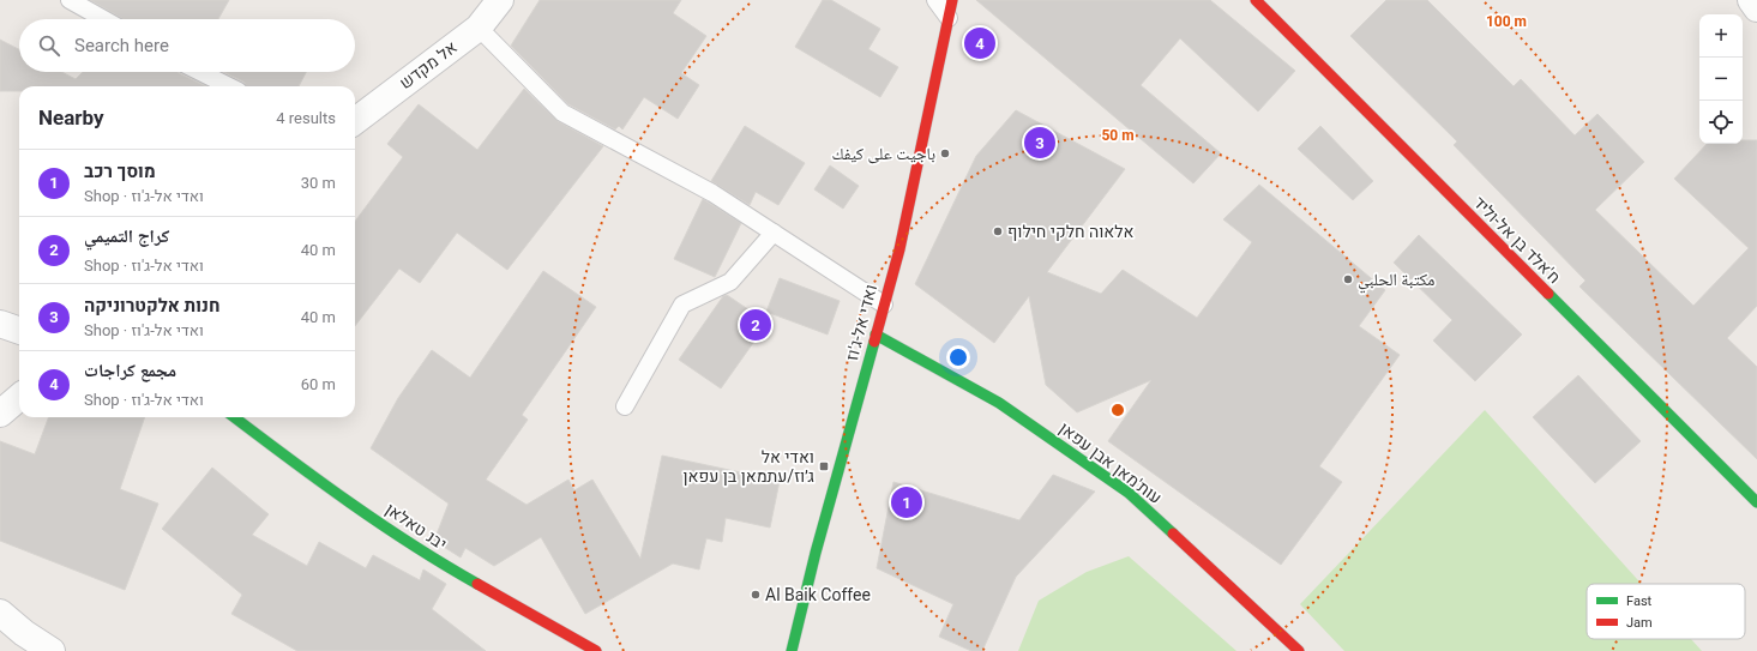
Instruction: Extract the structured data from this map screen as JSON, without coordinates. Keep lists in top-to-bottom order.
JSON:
{
  "streets": {
    "street": [
      "אל מקדש",
      "ח'אלד בן אל-וליד",
      "ואדי אל-ג'וז",
      "עות'מאן אבן עפאן",
      "יבנ טאלאן"
    ]
  },
  "crossings": [
    ["ואדי אל-ג'וז", "עות'מאן אבן עפאן"]
  ],
  "places": {
    "other": [
      "باجيت على كيفك",
      "אלאוה חלקי חילוף",
      "مكتبة الحلبي",
      "Al Baik Coffee"
    ],
    "transit": ["ואדי אל ג׳וז/עתמאן בן עפאן"]
  },
  "legend": ["Fast", "Jam"],
  "page": {
    "map_buttons": ["+", "−"],
    "search": "Search here",
    "pins": [
      "4",
      "3",
      "2",
      "1"
    ],
    "heading": ["Nearby", "4 results"],
    "list": [
      {
        "mark": "1",
        "name": "מוסך רכב",
        "note": "Shop · ואדי אל-ג'וז",
        "value": "30 m"
      },
      {
        "mark": "2",
        "name": "كراج التميمي",
        "note": "Shop · ואדי אל-ג'וז",
        "value": "40 m"
      },
      {
        "mark": "3",
        "name": "חנות אלקטרוניקה",
        "note": "Shop · ואדי אל-ג'וז",
        "value": "40 m"
      },
      {
        "mark": "4",
        "name": "مجمع كراجات",
        "note": "Shop · ואדי אל-ג'וז",
        "value": "60 m"
      }
    ]
  },
  "rings": ["100 m", "50 m"]
}
